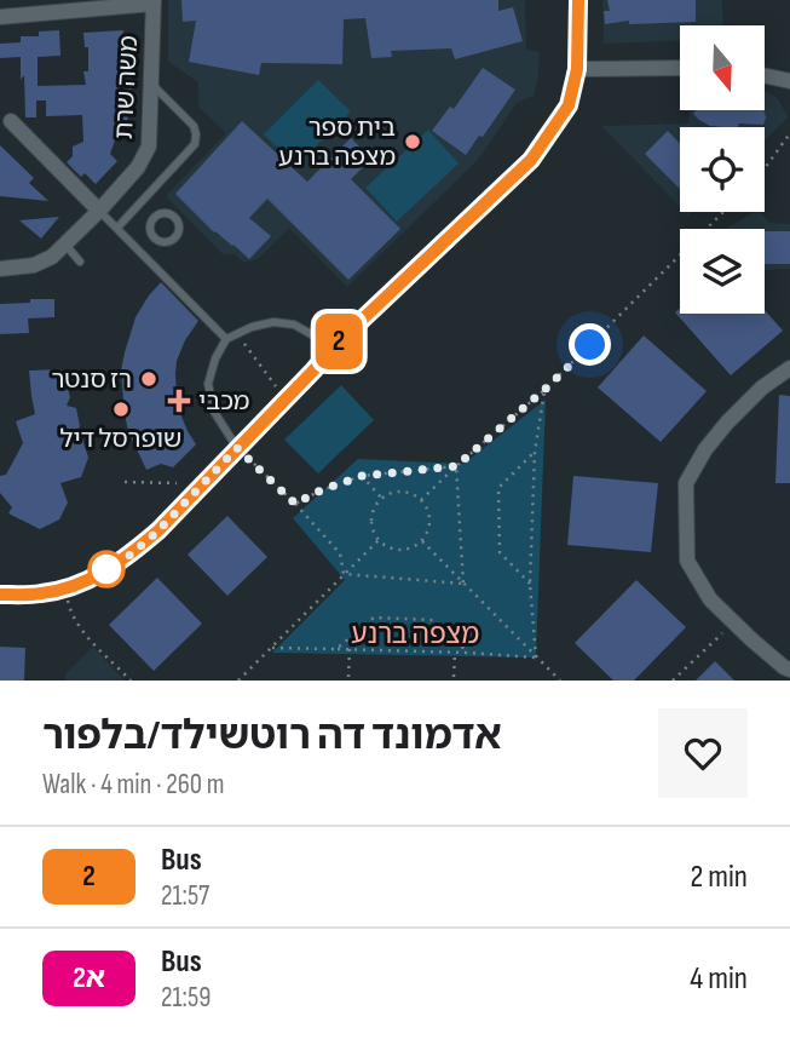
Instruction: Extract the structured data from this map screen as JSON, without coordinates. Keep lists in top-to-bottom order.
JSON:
{
  "streets": {
    "street": ["משה שרת"]
  },
  "districts": ["מצפה ברנע"],
  "places": {
    "other": ["בית ספר מצפה ברנע", "רז סנטר", "שופרסל דיל"],
    "health": ["מכבי"]
  },
  "lines": ["bus line 2"],
  "north": "bottom",
  "page": {
    "on_map": "2",
    "heading": ["אדמונד דה רוטשילד/בלפור", "Walk · 4 min · 260 m"],
    "list": [
      {
        "mark": "2",
        "name": "Bus",
        "note": "21:57",
        "value": "2 min"
      },
      {
        "mark": "2א",
        "name": "Bus",
        "note": "21:59",
        "value": "4 min"
      }
    ]
  }
}
